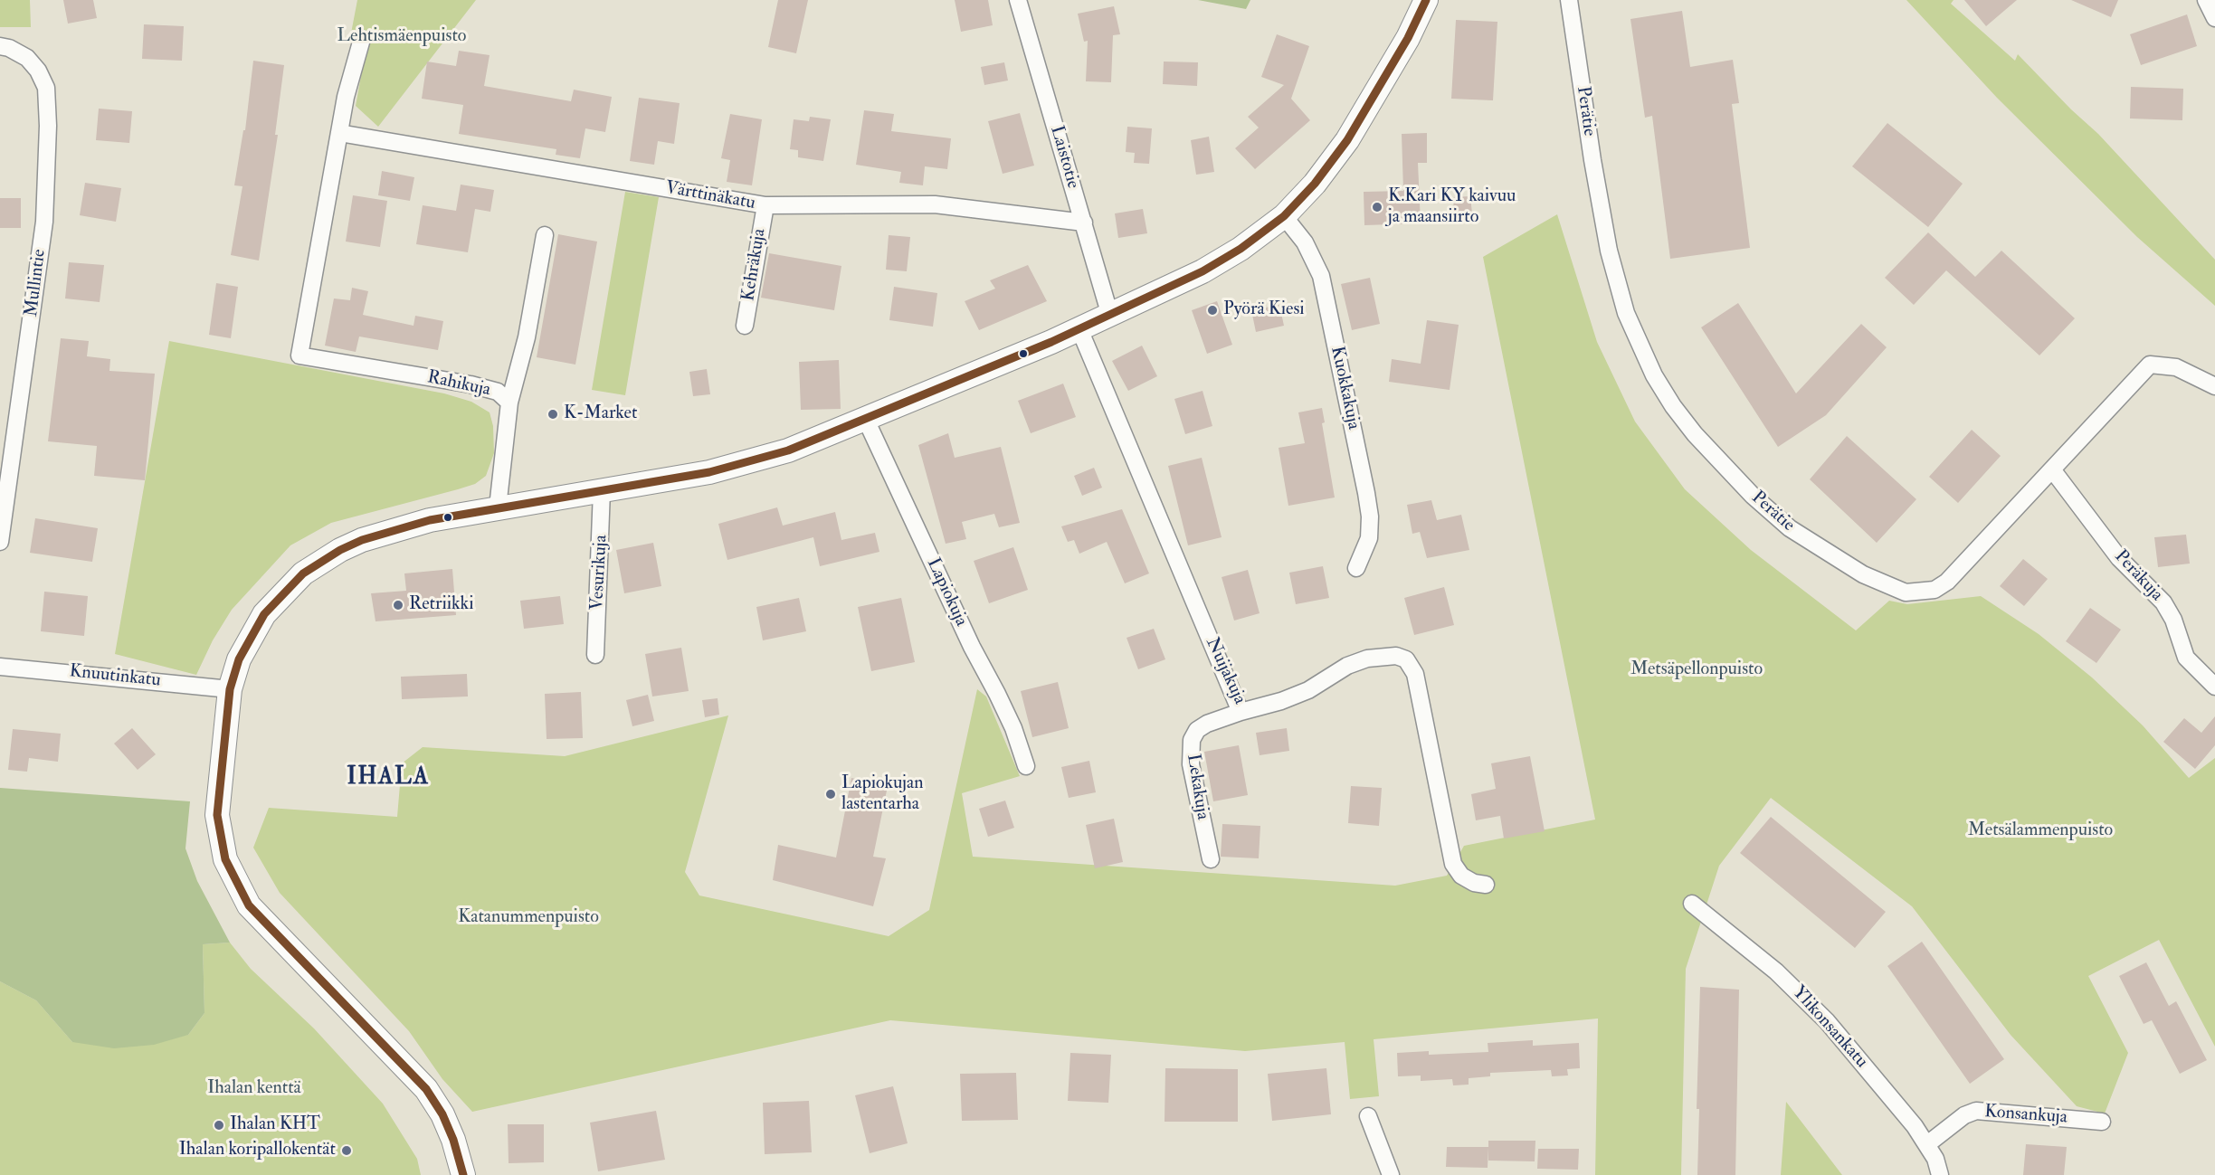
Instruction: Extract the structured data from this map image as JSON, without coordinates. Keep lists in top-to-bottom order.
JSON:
{
  "streets": {
    "street": [
      "Perätie",
      "Laistotie",
      "Värttinäkatu",
      "Kehräkuja",
      "Mullintie",
      "Rahikuja",
      "Kuokkakuja",
      "Vesurikuja",
      "Peräkuja",
      "Lapiokuja",
      "Nuijakuja",
      "Knuutinkatu",
      "Lekakuja",
      "Ylikonsankatu",
      "Konsankuja"
    ]
  },
  "crossings": [
    ["Perätie", "Peräkuja"],
    ["Laistotie", "Värttinäkatu"],
    ["Värttinäkatu", "Kehräkuja"],
    ["Värttinäkatu", "Rahikuja"],
    ["Nuijakuja", "Lekakuja"],
    ["Ylikonsankatu", "Konsankuja"]
  ],
  "districts": ["IHALA"],
  "parks": [
    "Lehtismäenpuisto",
    "Metsäpellonpuisto",
    "Metsälammenpuisto",
    "Katanummenpuisto",
    "Ihalan kenttä"
  ],
  "places": [
    "K.Kari KY kaivuu ja maansiirto",
    "Pyörä Kiesi",
    "K-Market",
    "Retriikki",
    "Lapiokujan lastentarha",
    "Ihalan KHT",
    "Ihalan koripallokentät"
  ]
}
